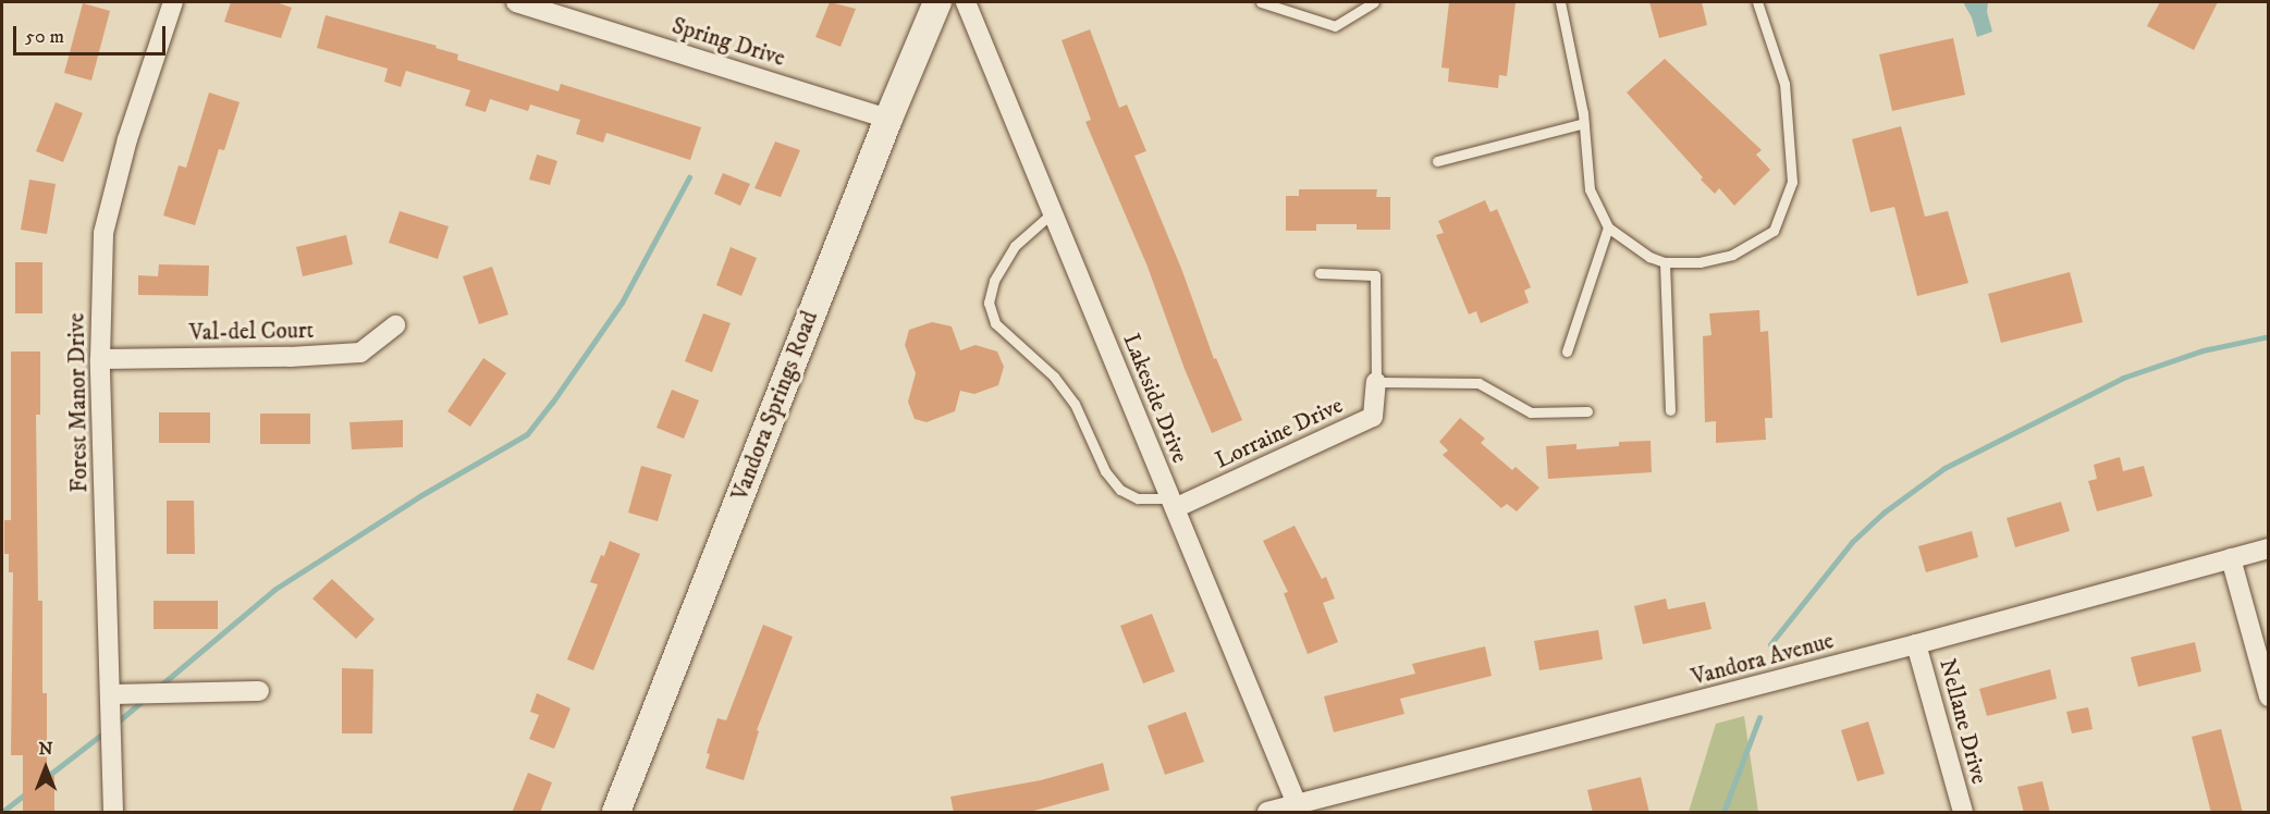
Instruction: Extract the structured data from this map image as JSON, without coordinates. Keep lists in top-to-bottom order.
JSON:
{
  "streets": {
    "street": [
      "Spring Drive",
      "Val-del Court",
      "Lakeside Drive",
      "Forest Manor Drive",
      "Vandora Springs Road",
      "Lorraine Drive",
      "Vandora Avenue",
      "Nellane Drive"
    ]
  },
  "crossings": [
    ["Spring Drive", "Vandora Springs Road"],
    ["Val-del Court", "Forest Manor Drive"],
    ["Lakeside Drive", "Lorraine Drive"],
    ["Lakeside Drive", "Vandora Avenue"],
    ["Vandora Avenue", "Nellane Drive"]
  ],
  "scale_bar": "50 m",
  "north": "top"
}
